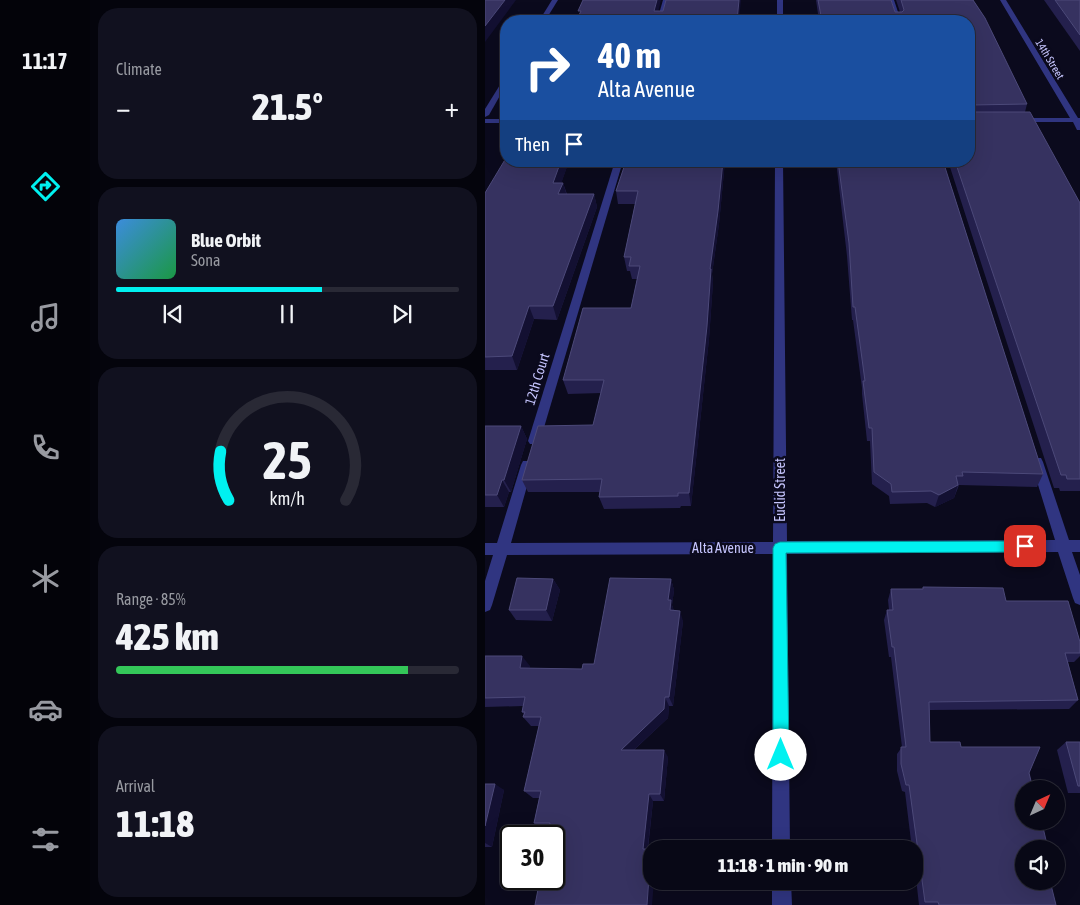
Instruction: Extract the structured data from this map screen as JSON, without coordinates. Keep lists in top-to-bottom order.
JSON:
{
  "streets": {
    "street": [
      "14th Street",
      "12th Court",
      "Euclid Street",
      "Alta Avenue"
    ]
  },
  "crossings": [
    ["12th Court", "Alta Avenue"],
    ["Euclid Street", "Alta Avenue"]
  ],
  "north": "top right",
  "page": {
    "tabs": "11:17",
    "tile": [
      "Climate",
      ["Range · 85%", "425 km"],
      ["Arrival", "11:18"]
    ],
    "turn": ["40 m", "Alta Avenue"],
    "heat": ["−", "21.5°", "+"],
    "then": "Then",
    "song": ["Blue Orbit", "Sona"],
    "limit": "30",
    "trip": "11:18 · 1 min · 90 m",
    "gauge": ["25", "km/h"]
  }
}
